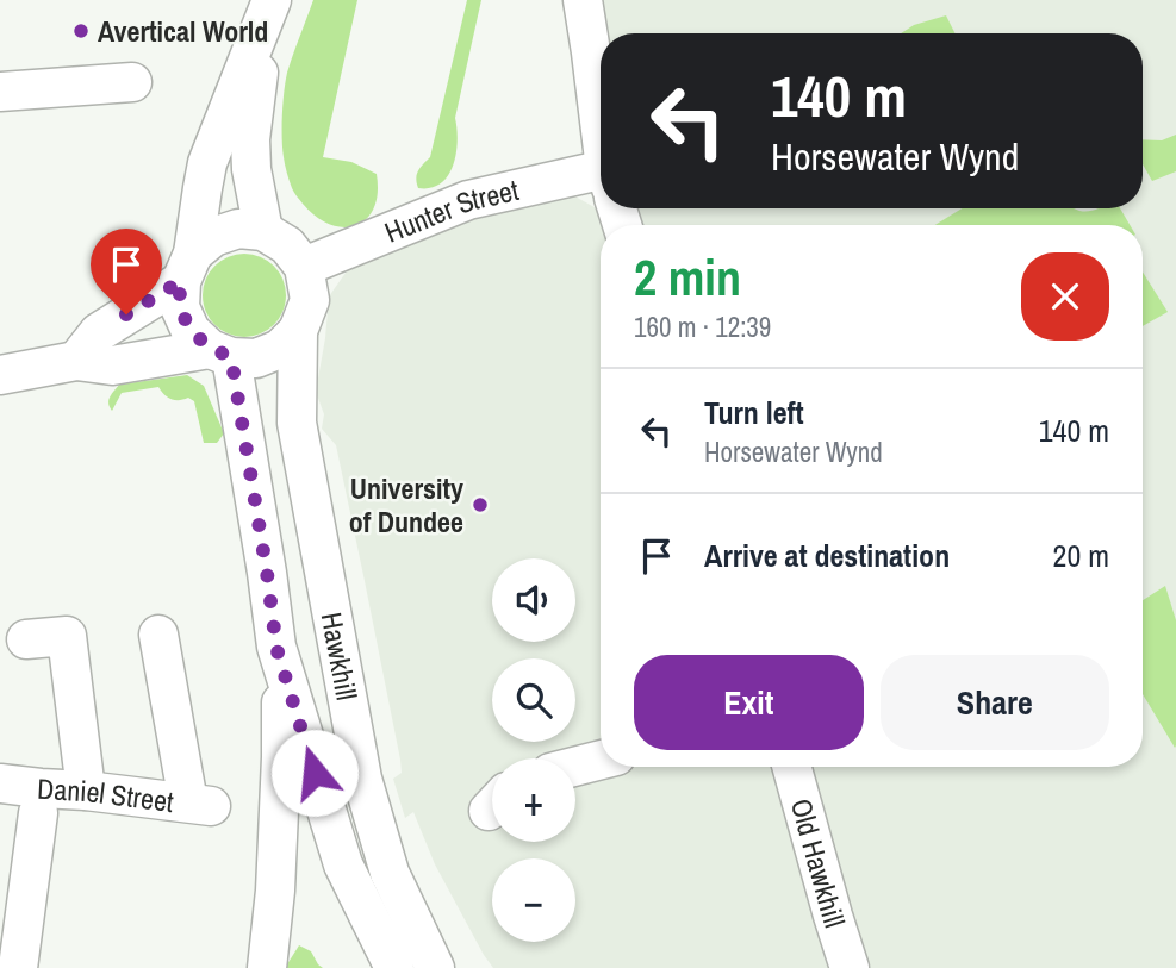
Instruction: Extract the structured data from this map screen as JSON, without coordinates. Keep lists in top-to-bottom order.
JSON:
{
  "streets": {
    "street": [
      "Hunter Street",
      "Hawkhill",
      "Daniel Street",
      "Old Hawkhill"
    ]
  },
  "crossings": [
    ["Hunter Street", "Hawkhill"]
  ],
  "places": ["Avertical World", "University of Dundee"],
  "page": {
    "turn": ["140 m", "Horsewater Wynd"],
    "heading": ["2 min", "160 m · 12:39"],
    "list": [
      {
        "name": "Turn left",
        "note": "Horsewater Wynd",
        "value": "140 m"
      },
      {
        "name": "Arrive at destination",
        "value": "20 m"
      }
    ],
    "map_buttons": ["+", "−"],
    "buttons": ["Exit", "Share"]
  }
}
